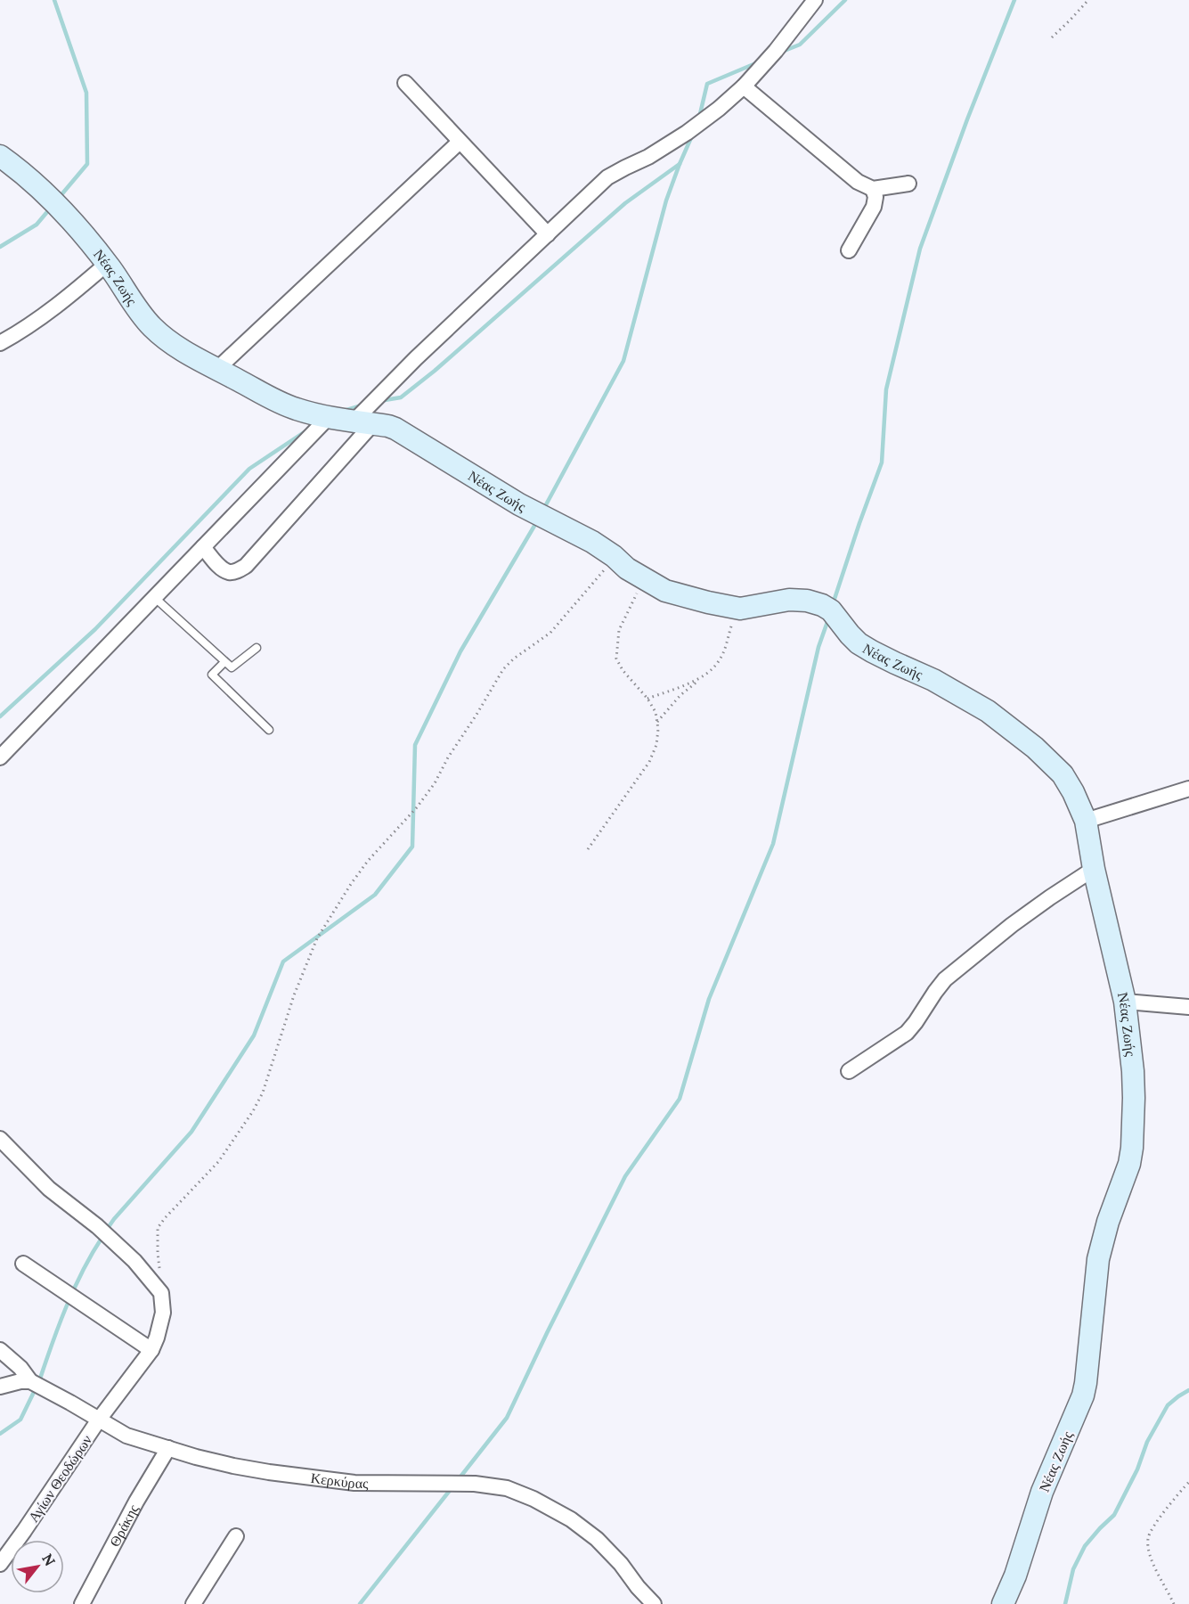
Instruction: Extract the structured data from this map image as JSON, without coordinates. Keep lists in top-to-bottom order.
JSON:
{
  "streets": {
    "street": [
      "Νέας Ζωής",
      "Αγίων Θεοδώρων",
      "Κερκύρας",
      "Θράκης"
    ]
  },
  "crossings": [
    ["Αγίων Θεοδώρων", "Κερκύρας"],
    ["Κερκύρας", "Θράκης"]
  ],
  "north": "top right"
}
